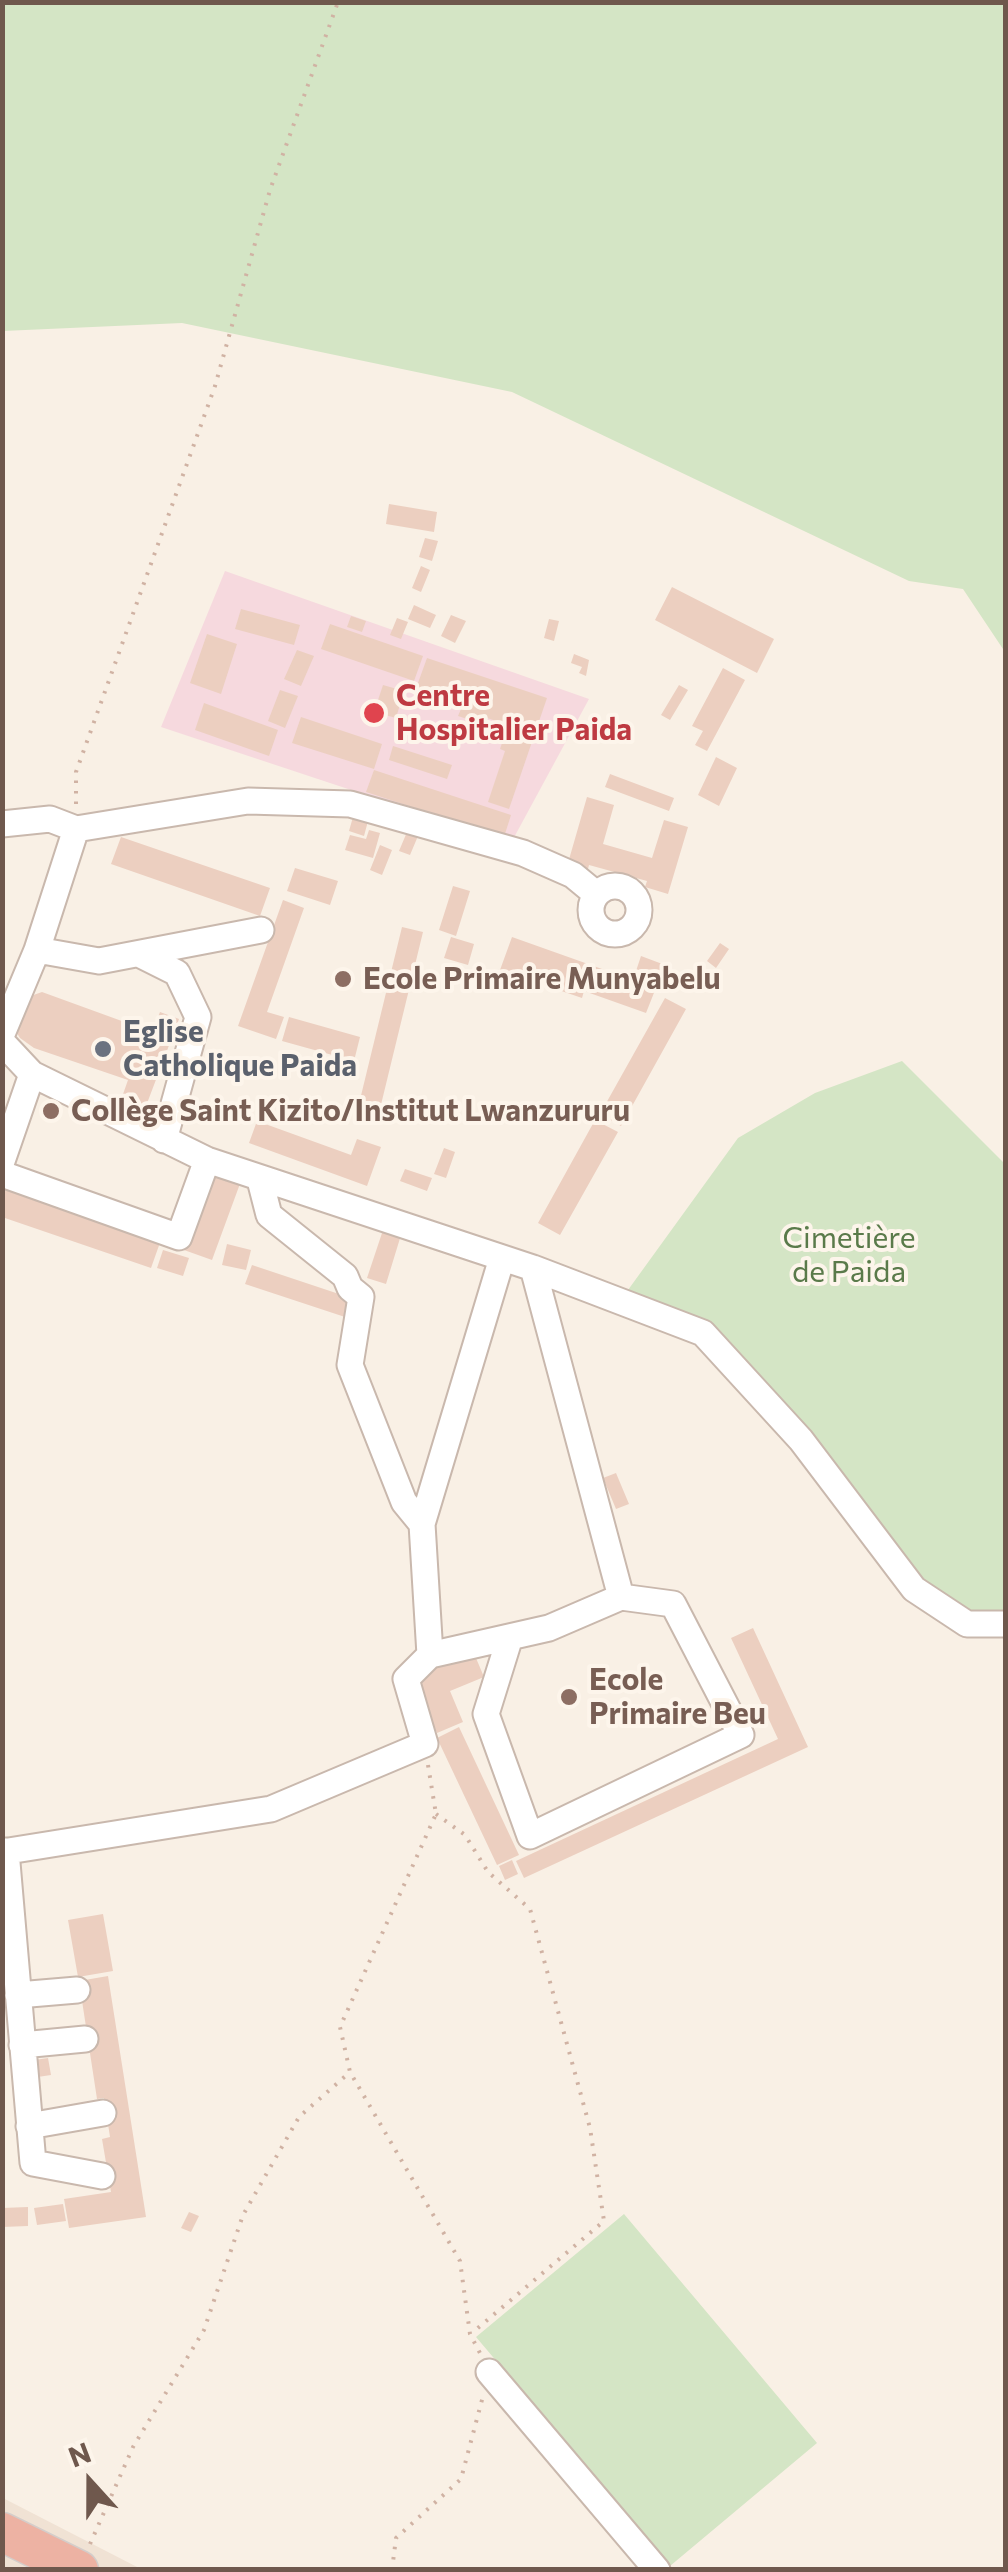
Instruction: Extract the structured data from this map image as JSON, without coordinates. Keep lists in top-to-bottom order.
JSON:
{
  "parks": ["Cimetière de Paida"],
  "places": [
    "Centre Hospitalier Paida",
    "Ecole Primaire Munyabelu",
    "Eglise Catholique Paida",
    "Collège Saint Kizito/Institut Lwanzururu",
    "Ecole Primaire Beu"
  ],
  "north": "top"
}
